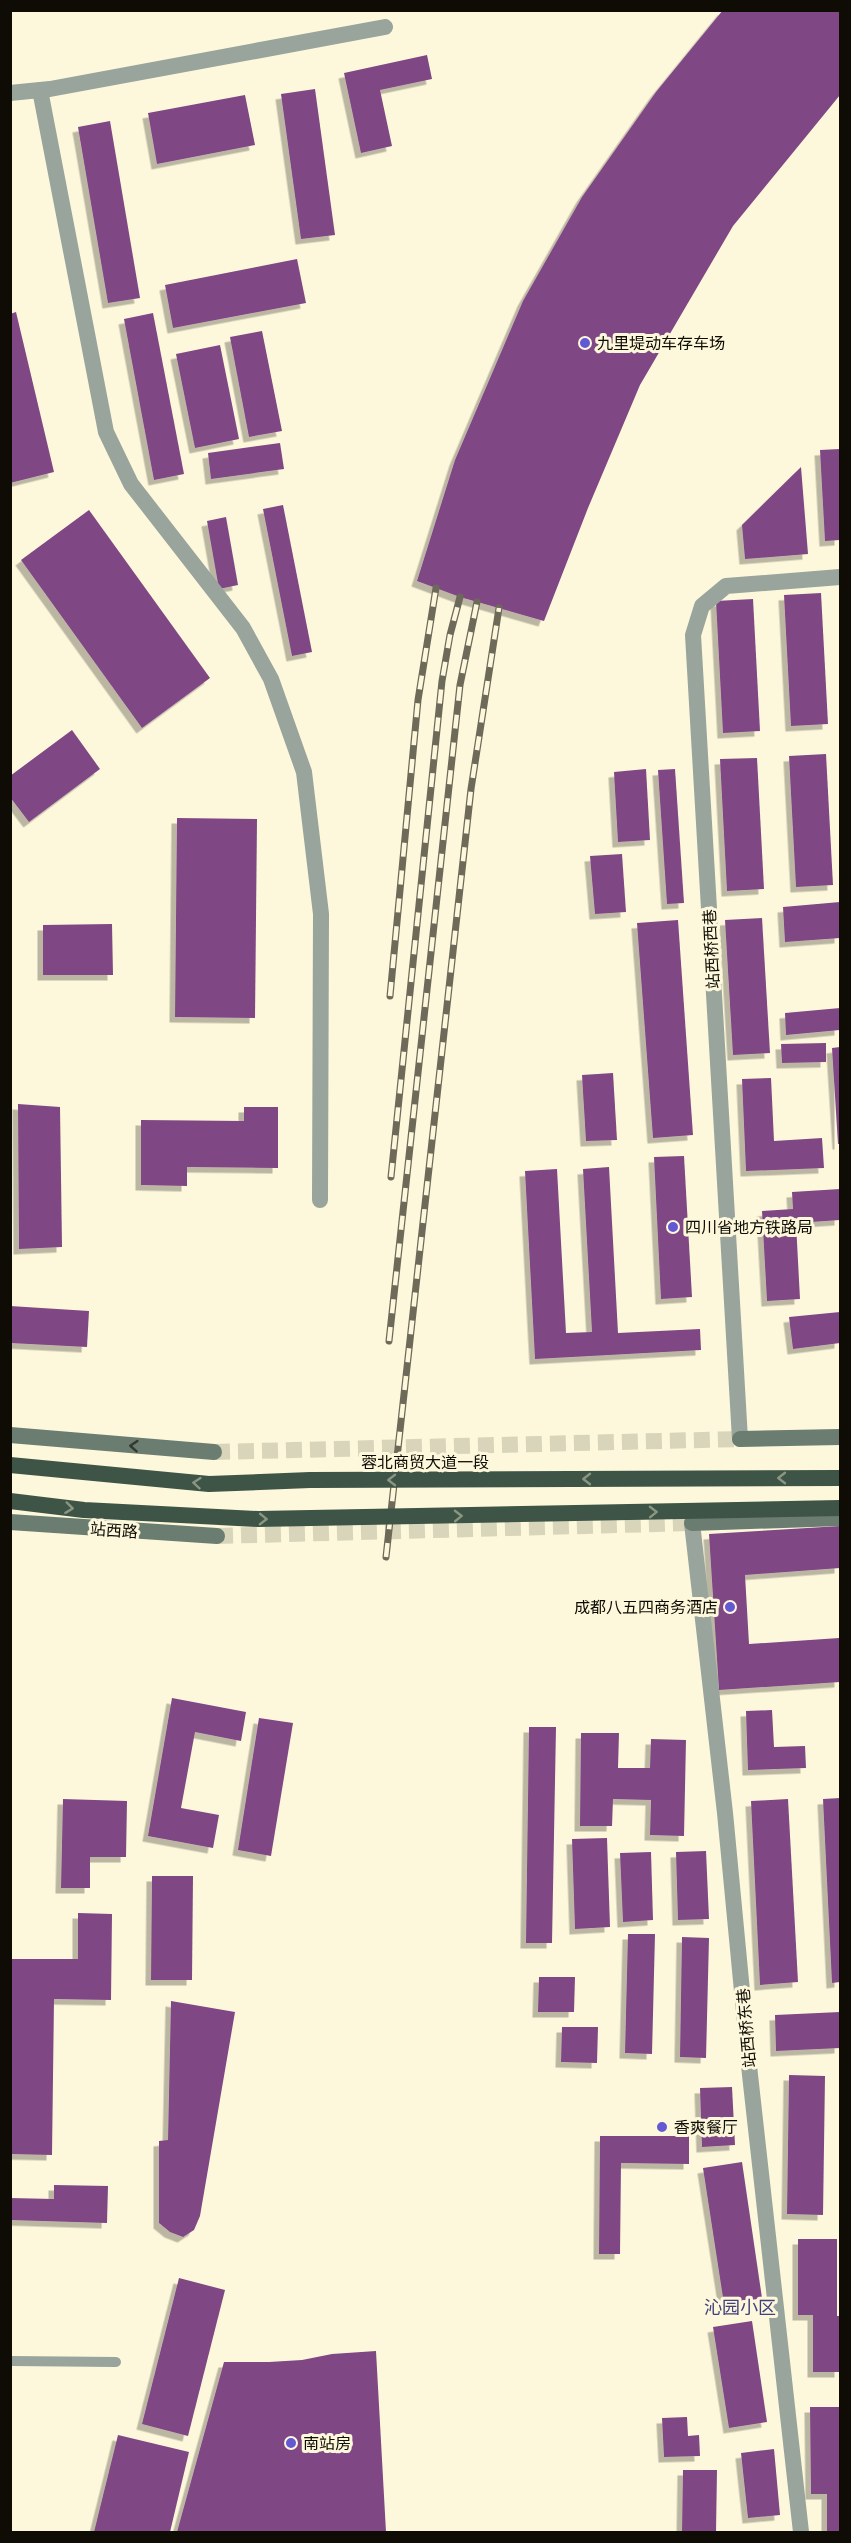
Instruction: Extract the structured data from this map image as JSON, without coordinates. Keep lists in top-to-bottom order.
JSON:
{
  "streets": {
    "highway": ["蓉北商贸大道一段"],
    "main road": ["站西路"],
    "street": ["站西桥西巷", "站西桥东巷"]
  },
  "districts": ["沁园小区"],
  "places": [
    "九里堤动车存车场",
    "四川省地方铁路局",
    "成都八五四商务酒店",
    "香爽餐厅",
    "南站房"
  ]
}
